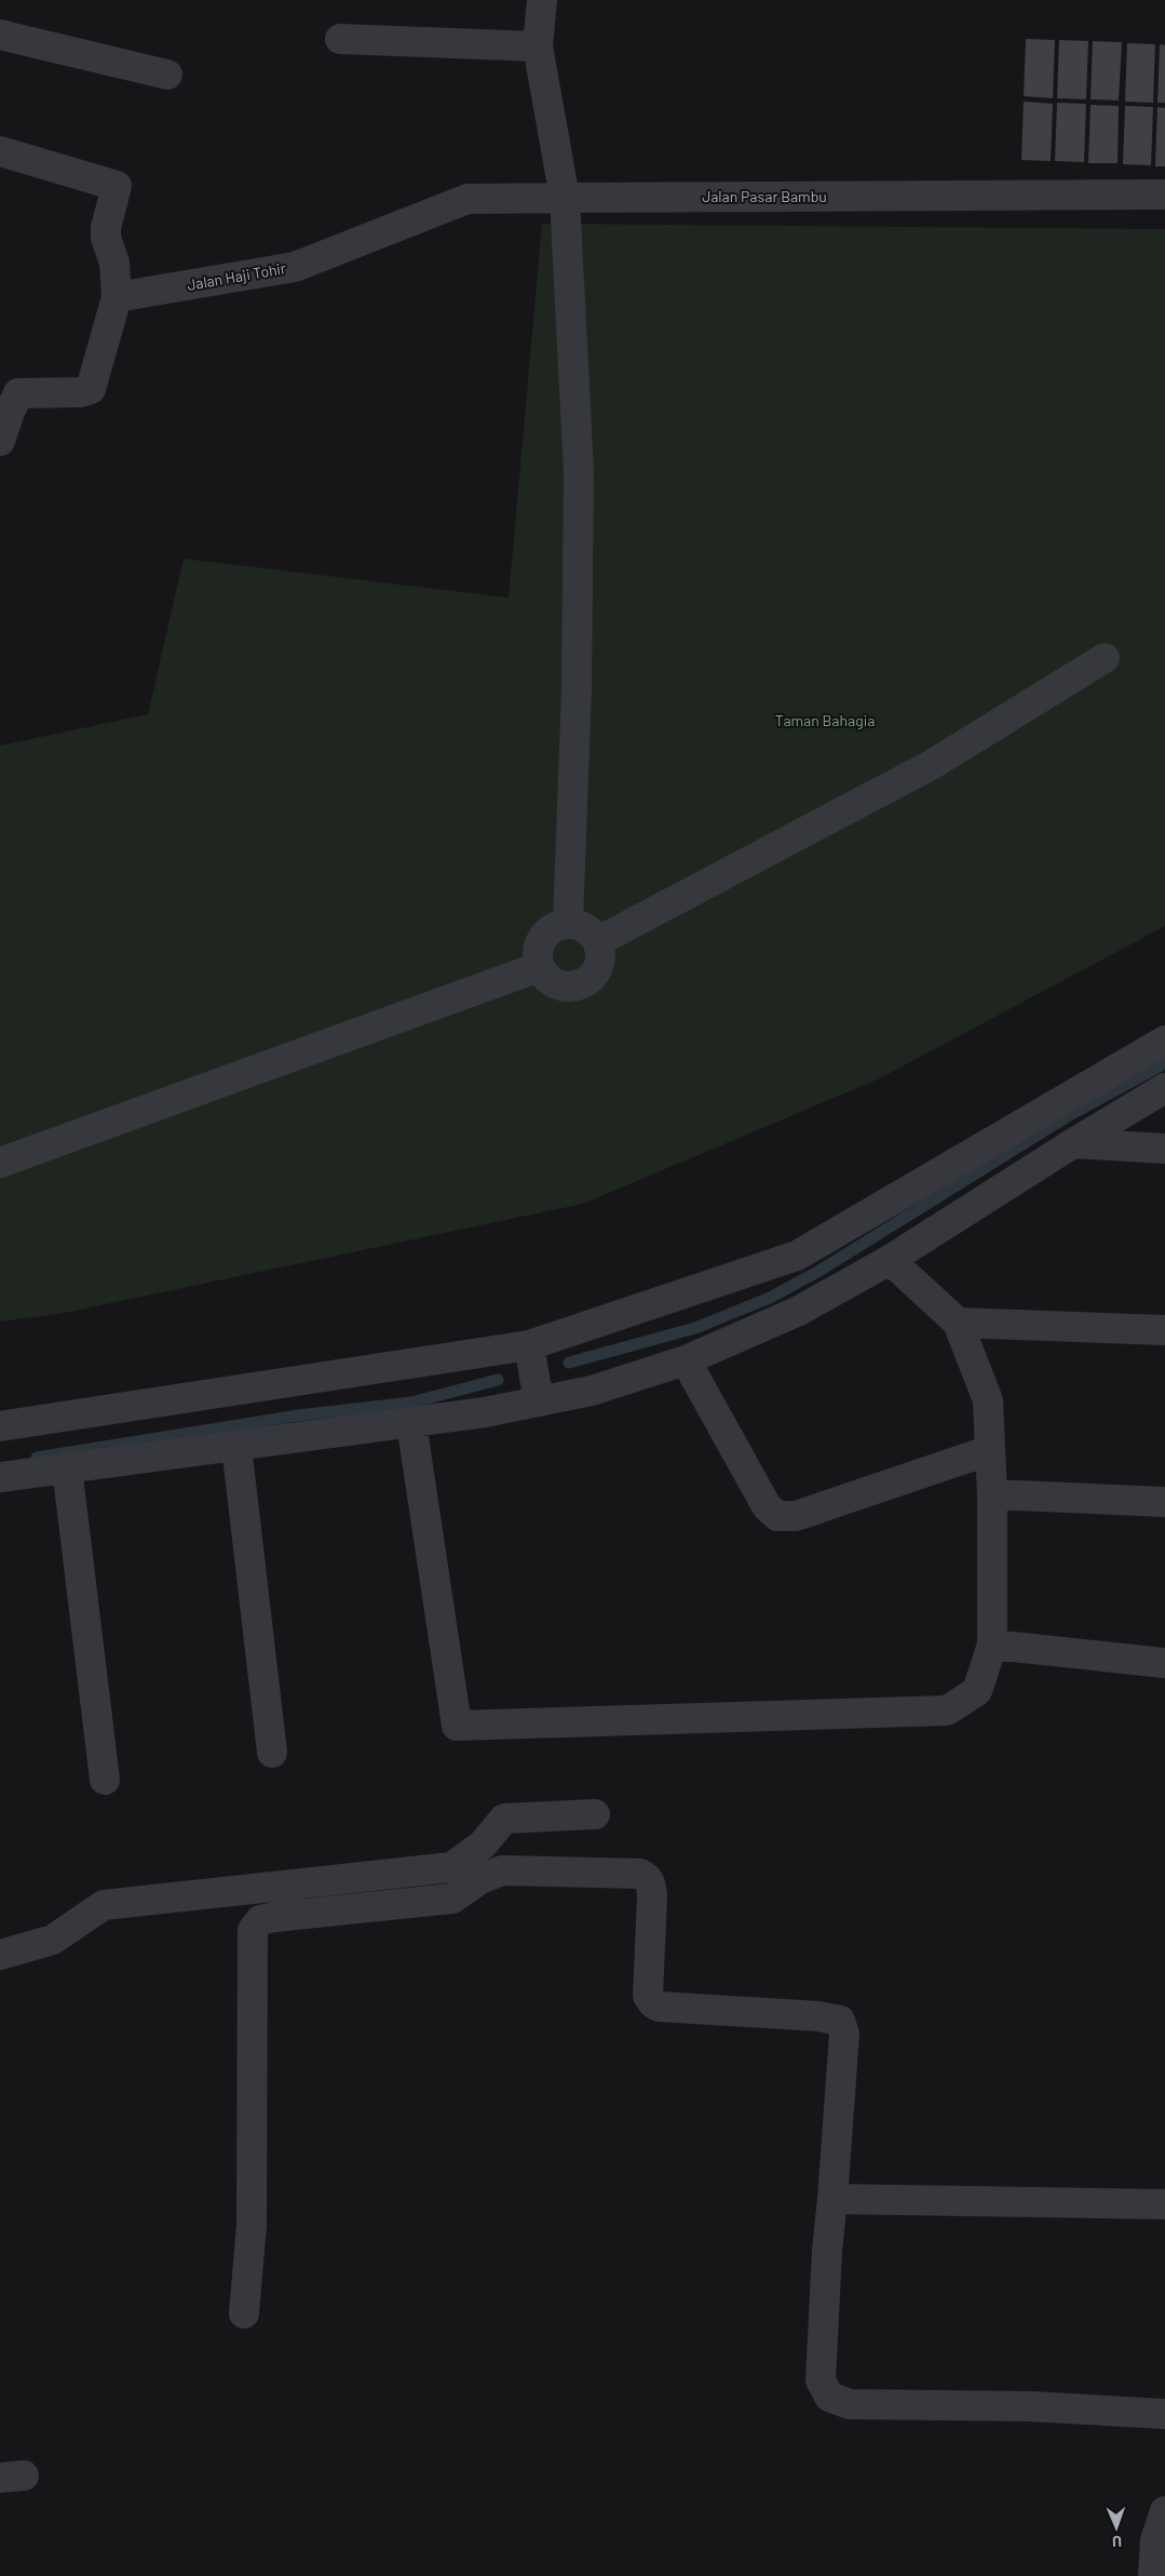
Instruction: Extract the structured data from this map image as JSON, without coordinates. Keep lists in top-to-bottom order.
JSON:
{
  "streets": {
    "street": ["Jalan Pasar Bambu", "Jalan Haji Tohir"]
  },
  "crossings": [
    ["Jalan Pasar Bambu", "Jalan Haji Tohir"]
  ],
  "parks": ["Taman Bahagia"],
  "north": "bottom"
}
